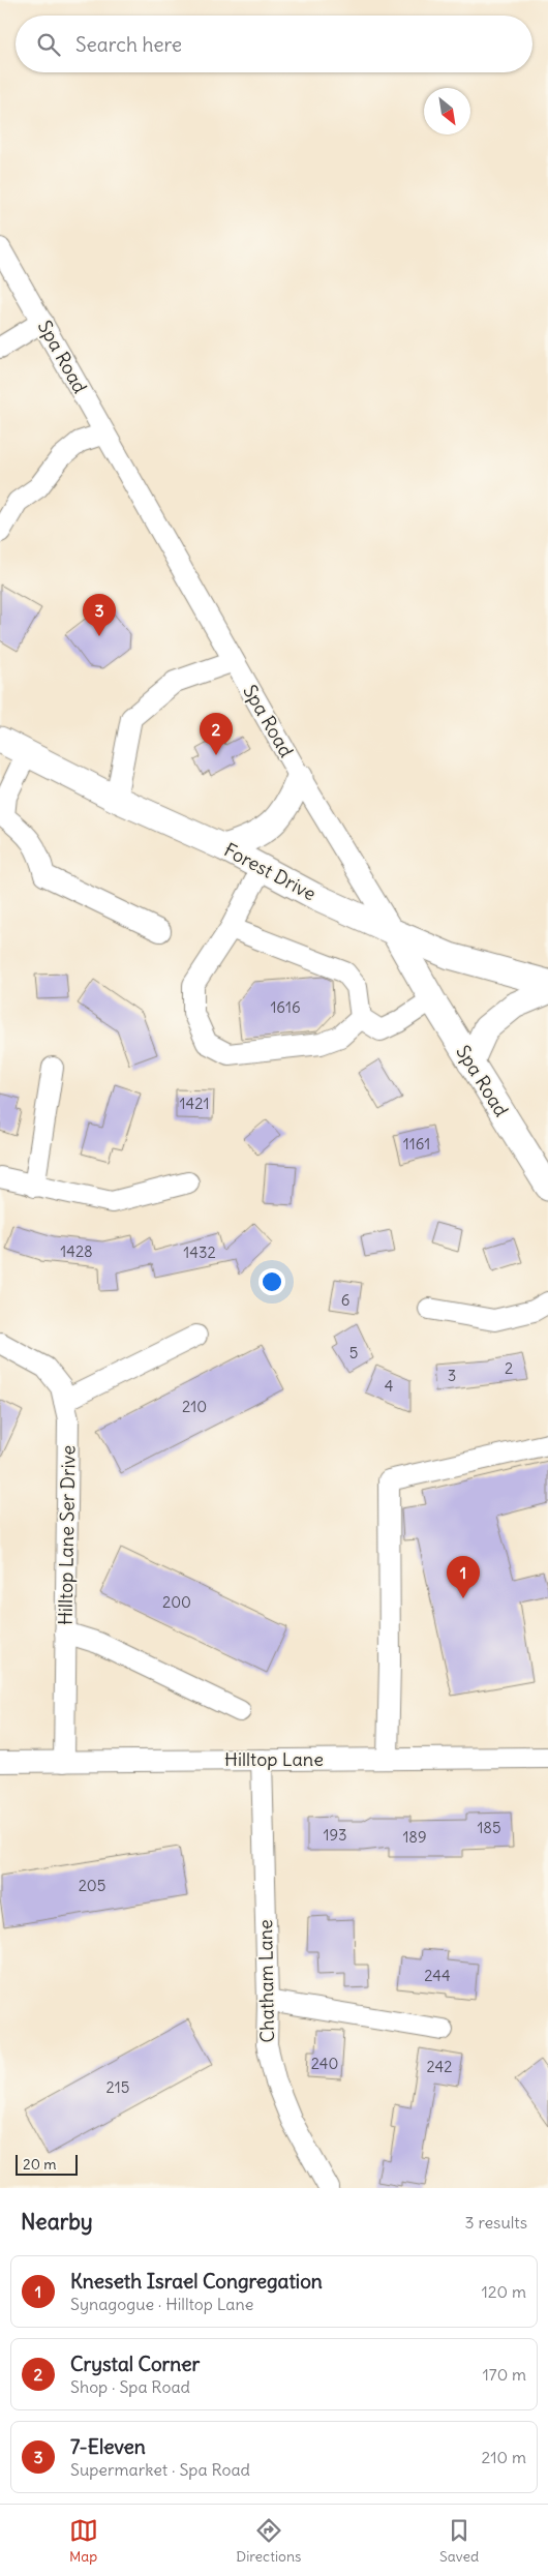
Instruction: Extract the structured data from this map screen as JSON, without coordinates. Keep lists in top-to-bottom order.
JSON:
{
  "streets": {
    "main road": ["Spa Road", "Forest Drive"],
    "street": ["Hilltop Lane Ser Drive", "Hilltop Lane", "Chatham Lane"]
  },
  "crossings": [
    ["Spa Road", "Forest Drive"],
    ["Hilltop Lane Ser Drive", "Hilltop Lane"],
    ["Hilltop Lane", "Chatham Lane"]
  ],
  "house_numbers": [
    "1616",
    "1421",
    "1161",
    "1428",
    "1432",
    "6",
    "5",
    "2",
    "3",
    "4",
    "210",
    "200",
    "185",
    "193",
    "189",
    "205",
    "244",
    "240",
    "242",
    "215"
  ],
  "scale_bar": "20 m",
  "north": "bottom right",
  "page": {
    "search": "Search here",
    "pins": ["3", "2", "1"],
    "scale": "20 m",
    "heading": ["Nearby", "3 results"],
    "list": [
      {
        "mark": "1",
        "name": "Kneseth Israel Congregation",
        "note": "Synagogue · Hilltop Lane",
        "value": "120 m"
      },
      {
        "mark": "2",
        "name": "Crystal Corner",
        "note": "Shop · Spa Road",
        "value": "170 m"
      },
      {
        "mark": "3",
        "name": "7-Eleven",
        "note": "Supermarket · Spa Road",
        "value": "210 m"
      }
    ],
    "nav": ["Map", "Directions", "Saved"]
  }
}
